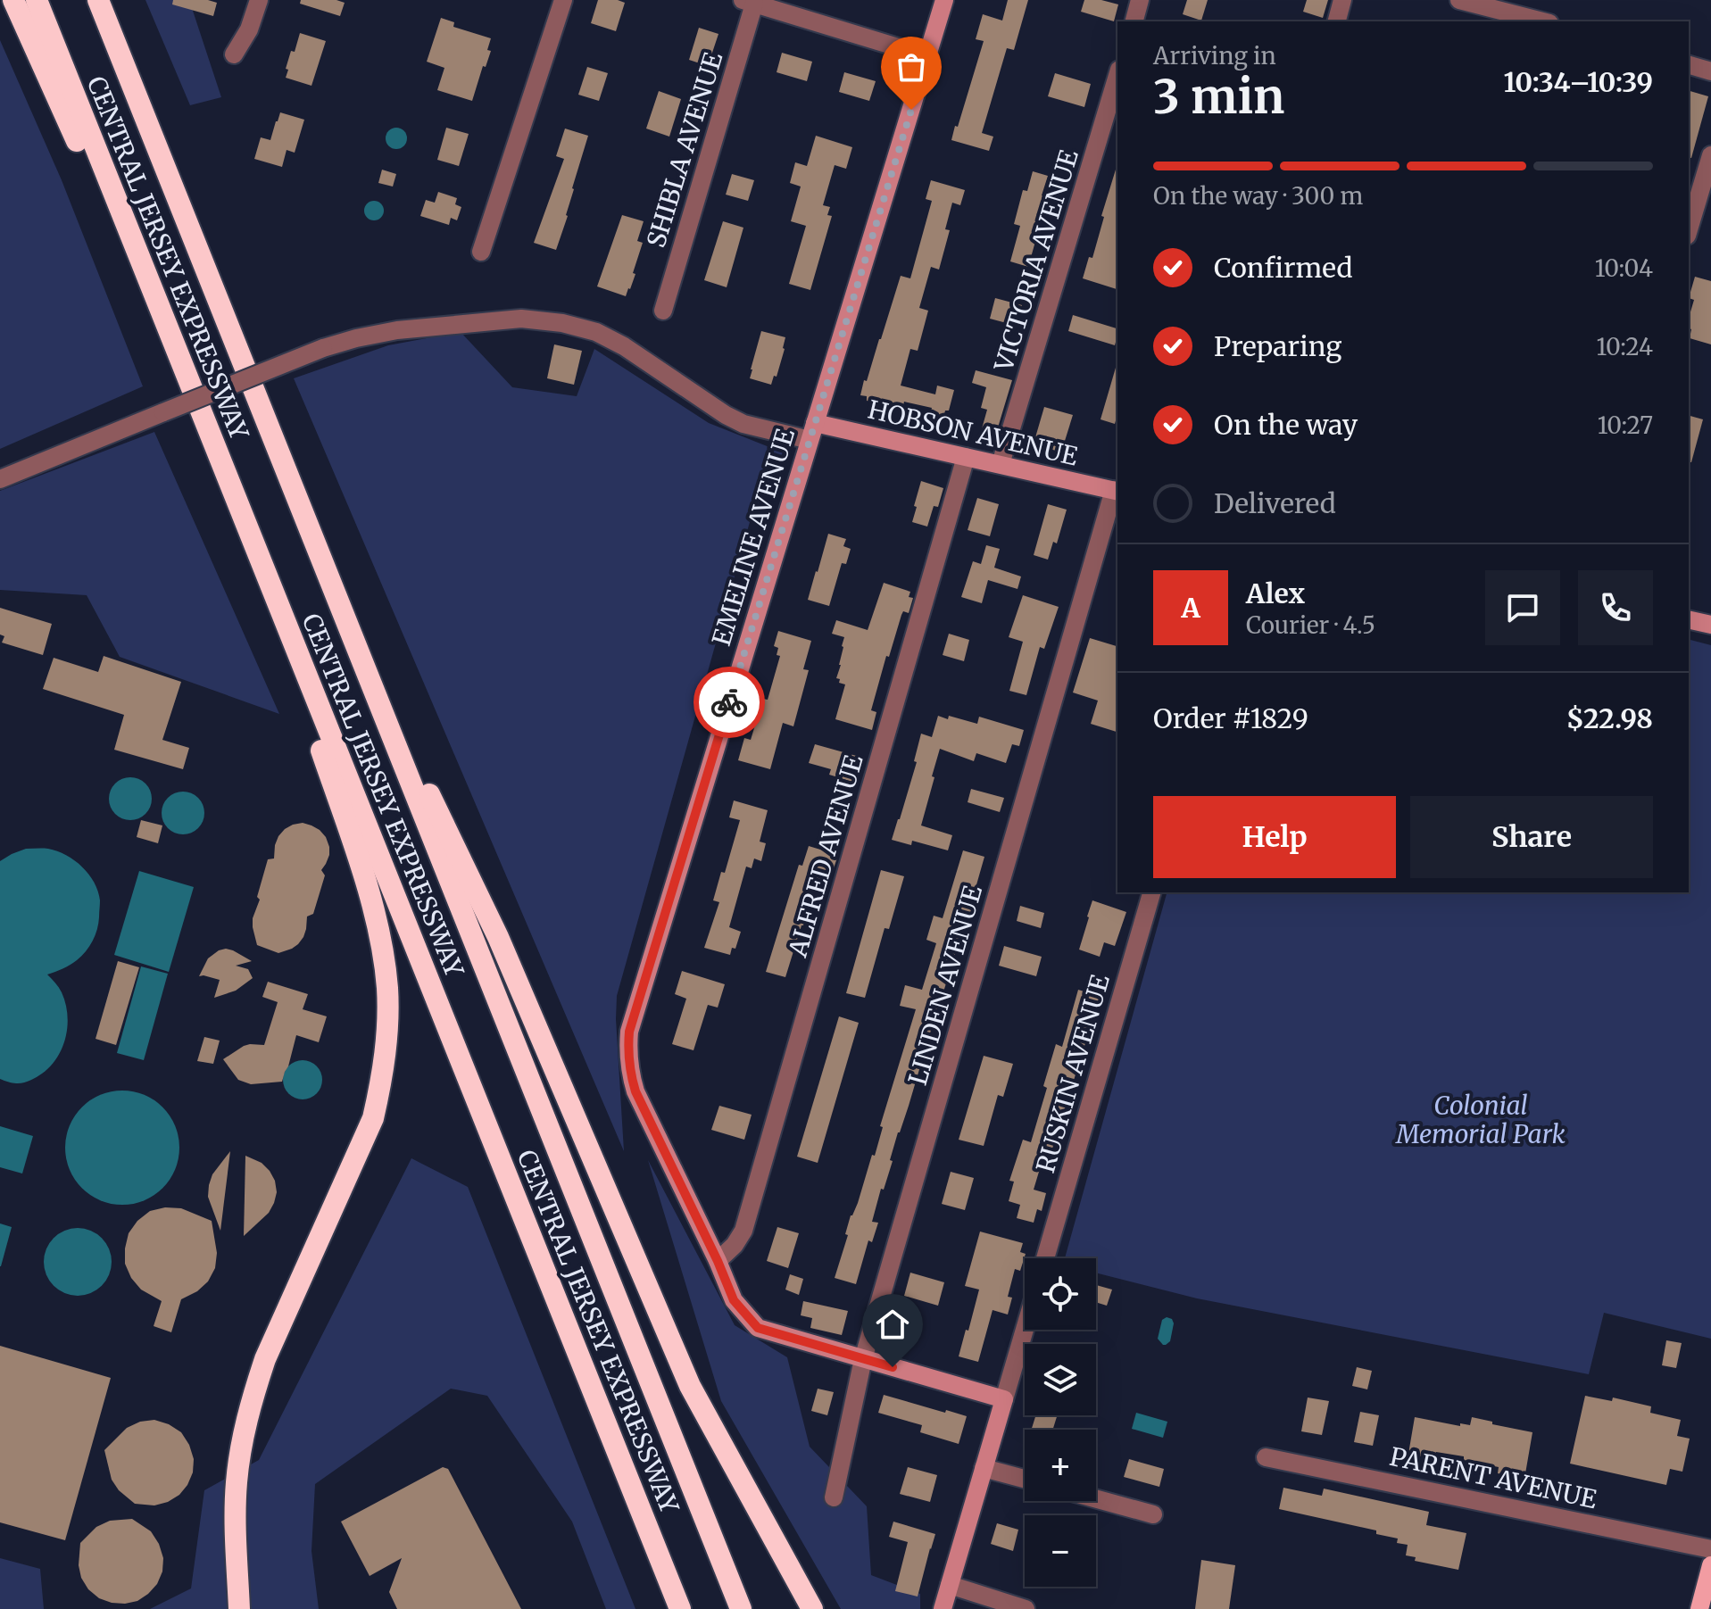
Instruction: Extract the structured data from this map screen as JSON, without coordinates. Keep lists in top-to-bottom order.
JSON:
{
  "streets": {
    "highway": ["CENTRAL JERSEY EXPRESSWAY"],
    "street": [
      "SHIBLA AVENUE",
      "VICTORIA AVENUE",
      "HOBSON AVENUE",
      "EMELINE AVENUE",
      "ALFRED AVENUE",
      "LINDEN AVENUE",
      "RUSKIN AVENUE",
      "PARENT AVENUE"
    ]
  },
  "crossings": [
    ["VICTORIA AVENUE", "HOBSON AVENUE"],
    ["HOBSON AVENUE", "EMELINE AVENUE"],
    ["HOBSON AVENUE", "ALFRED AVENUE"],
    ["HOBSON AVENUE", "LINDEN AVENUE"],
    ["EMELINE AVENUE", "ALFRED AVENUE"],
    ["EMELINE AVENUE", "LINDEN AVENUE"]
  ],
  "parks": ["Colonial Memorial Park"],
  "page": {
    "heading": ["3 min", "Arriving in", "10:34–10:39"],
    "panel": [
      "Alex",
      "Courier · 4.5",
      "Order #1829",
      "$22.98"
    ],
    "bar": "On the way · 300 m",
    "list": [
      ["Confirmed", "10:04"],
      ["Preparing", "10:24"],
      ["On the way", "10:27"],
      "Delivered"
    ],
    "round": "A",
    "buttons": ["Help", "Share"],
    "map_buttons": ["+", "−"]
  }
}
